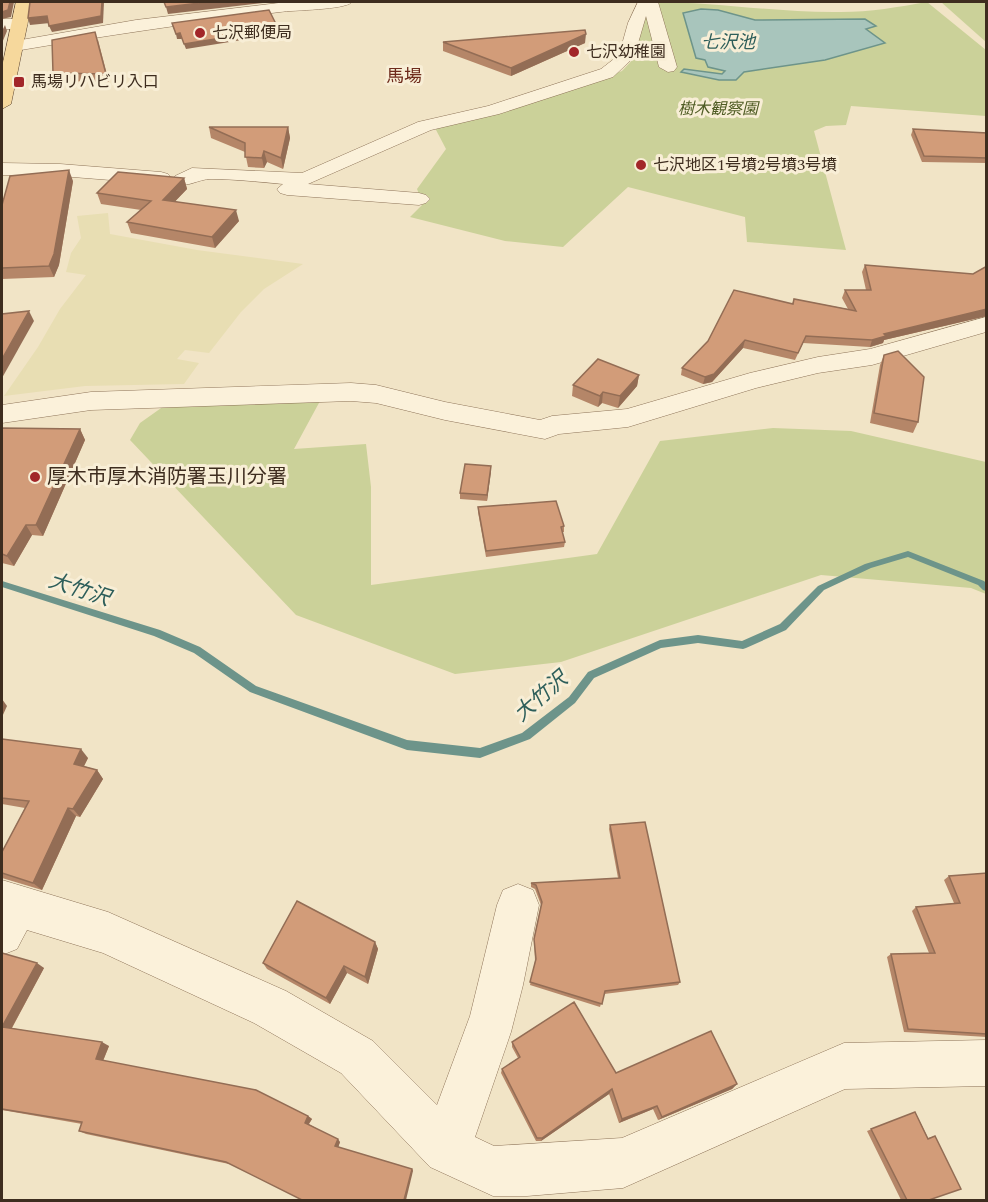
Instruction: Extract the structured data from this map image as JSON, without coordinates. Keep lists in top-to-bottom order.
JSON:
{
  "districts": ["馬場"],
  "water": ["七沢池", "大竹沢"],
  "parks": ["樹木観察園"],
  "places": {
    "other": [
      "七沢郵便局",
      "七沢幼稚園",
      "七沢地区1号墳2号墳3号墳",
      "厚木市厚木消防署玉川分署"
    ],
    "transit": ["馬場リハビリ入口"]
  }
}
